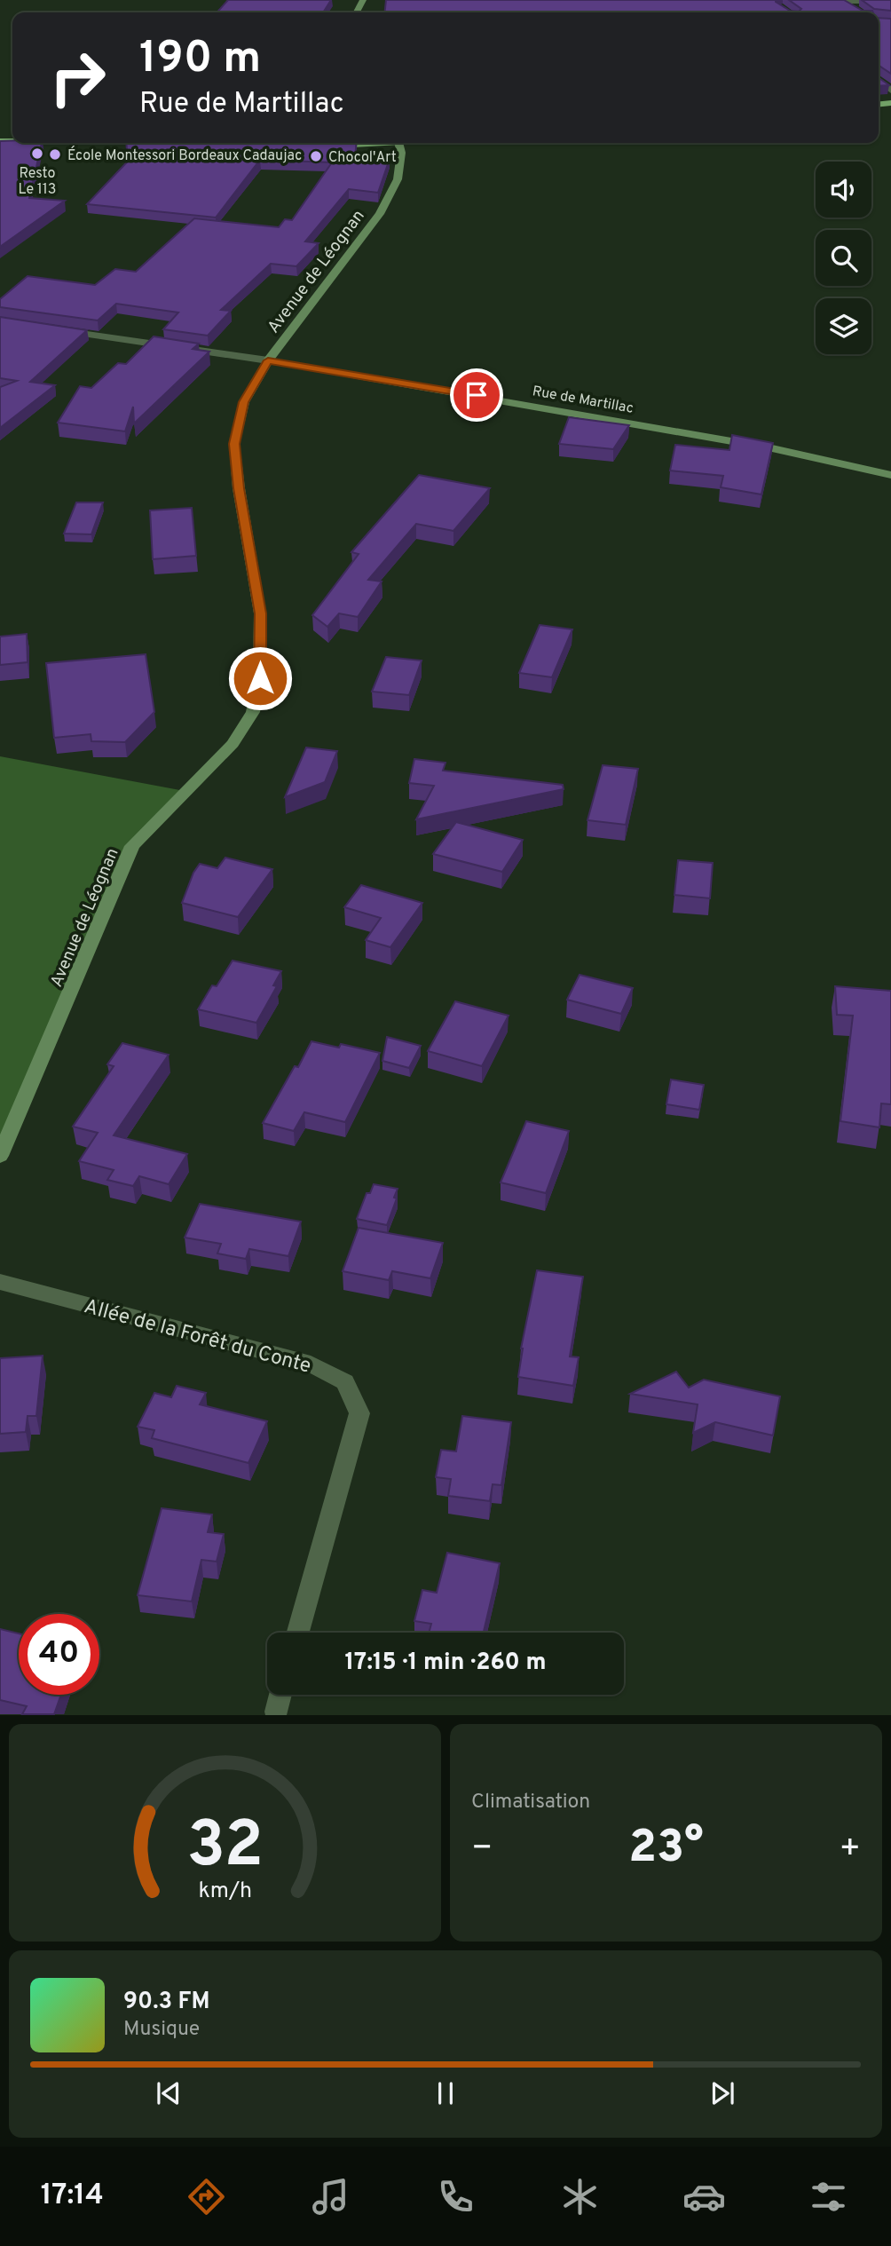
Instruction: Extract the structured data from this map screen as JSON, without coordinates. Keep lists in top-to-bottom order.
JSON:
{
  "streets": {
    "street": ["Avenue de Léognan", "Rue de Martillac", "Allée de la Forêt du Conte"]
  },
  "crossings": [
    ["Avenue de Léognan", "Rue de Martillac"]
  ],
  "places": ["Resto Le 113", "École Montessori Bordeaux Cadaujac", "Chocol'Art"],
  "page": {
    "turn": ["190 m", "Rue de Martillac"],
    "limit": "40",
    "trip": "17:15 · 1 min · 260 m",
    "tile": "Climatisation",
    "heat": ["−", "23°", "+"],
    "song": ["90.3 FM", "Musique"],
    "tabs": "17:14",
    "gauge": ["32", "km/h"]
  }
}
